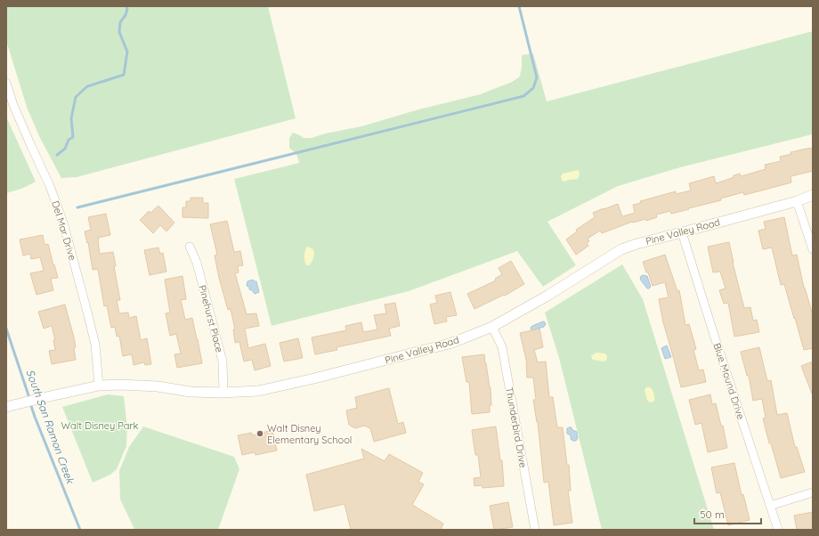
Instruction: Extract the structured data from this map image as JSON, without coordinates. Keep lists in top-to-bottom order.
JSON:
{
  "streets": {
    "street": [
      "Del Mar Drive",
      "Pine Valley Road",
      "Pinehurst Place",
      "Blue Mound Drive",
      "Thunderbird Drive"
    ]
  },
  "crossings": [
    ["Del Mar Drive", "Pine Valley Road"],
    ["Pine Valley Road", "Pinehurst Place"],
    ["Pine Valley Road", "Blue Mound Drive"],
    ["Pine Valley Road", "Thunderbird Drive"]
  ],
  "water": ["South San Ramon Creek"],
  "parks": ["Walt Disney Park"],
  "places": ["Walt Disney Elementary School"],
  "scale_bar": "50 m"
}
